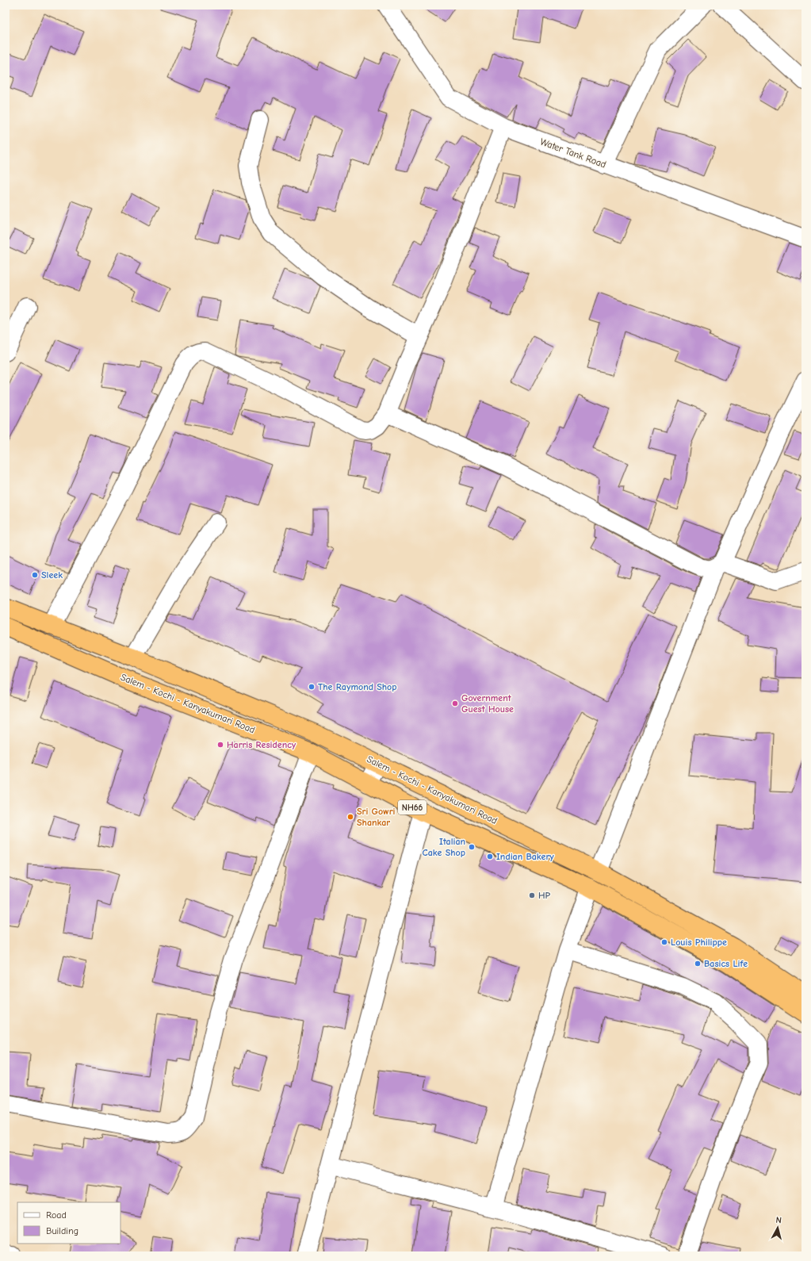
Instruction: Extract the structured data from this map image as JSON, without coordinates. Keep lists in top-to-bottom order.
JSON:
{
  "streets": {
    "highway": ["Salem - Kochi - Kanyakumari Road", "NH66"],
    "street": ["Water Tank Road"]
  },
  "places": [
    "Sleek",
    "The Raymond Shop",
    "Government Guest House",
    "Harris Residency",
    "Sri Gowri Shankar",
    "Italian Cake Shop",
    "Indian Bakery",
    "HP",
    "Louis Philippe",
    "Basics Life"
  ],
  "legend": ["Road", "Building"],
  "north": "top"
}
